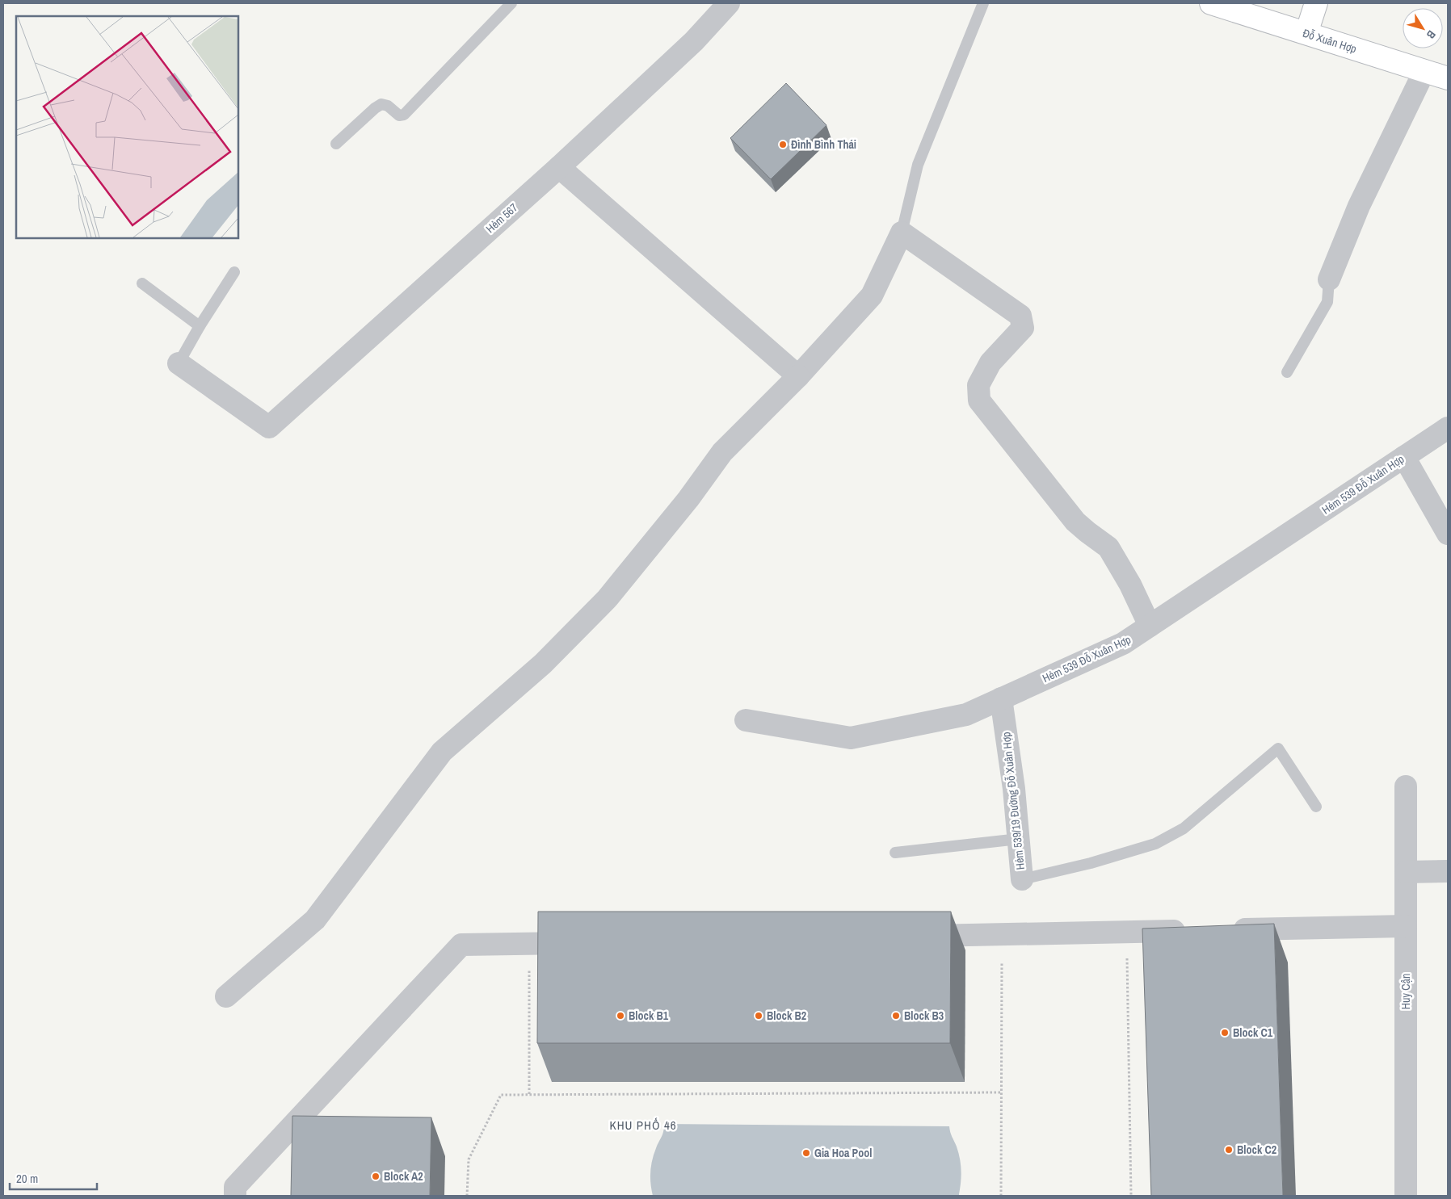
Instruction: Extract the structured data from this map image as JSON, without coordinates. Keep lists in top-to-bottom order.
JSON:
{
  "streets": {
    "main road": ["Đỗ Xuân Hợp"],
    "street": [
      "Hẻm 567",
      "Hẻm 539 Đỗ Xuân Hợp",
      "Hẻm 539/19 Đường Đỗ Xuân Hợp",
      "Huy Cận"
    ]
  },
  "crossings": [
    ["Hẻm 539 Đỗ Xuân Hợp", "Hẻm 539/19 Đường Đỗ Xuân Hợp"]
  ],
  "districts": ["KHU PHỐ 46"],
  "places": [
    "Đình Bình Thái",
    "Block B1",
    "Block B2",
    "Block B3",
    "Block C1",
    "Block C2",
    "Gia Hoa Pool",
    "Block A2"
  ],
  "scale_bar": "20 m",
  "north": "bottom right"
}
